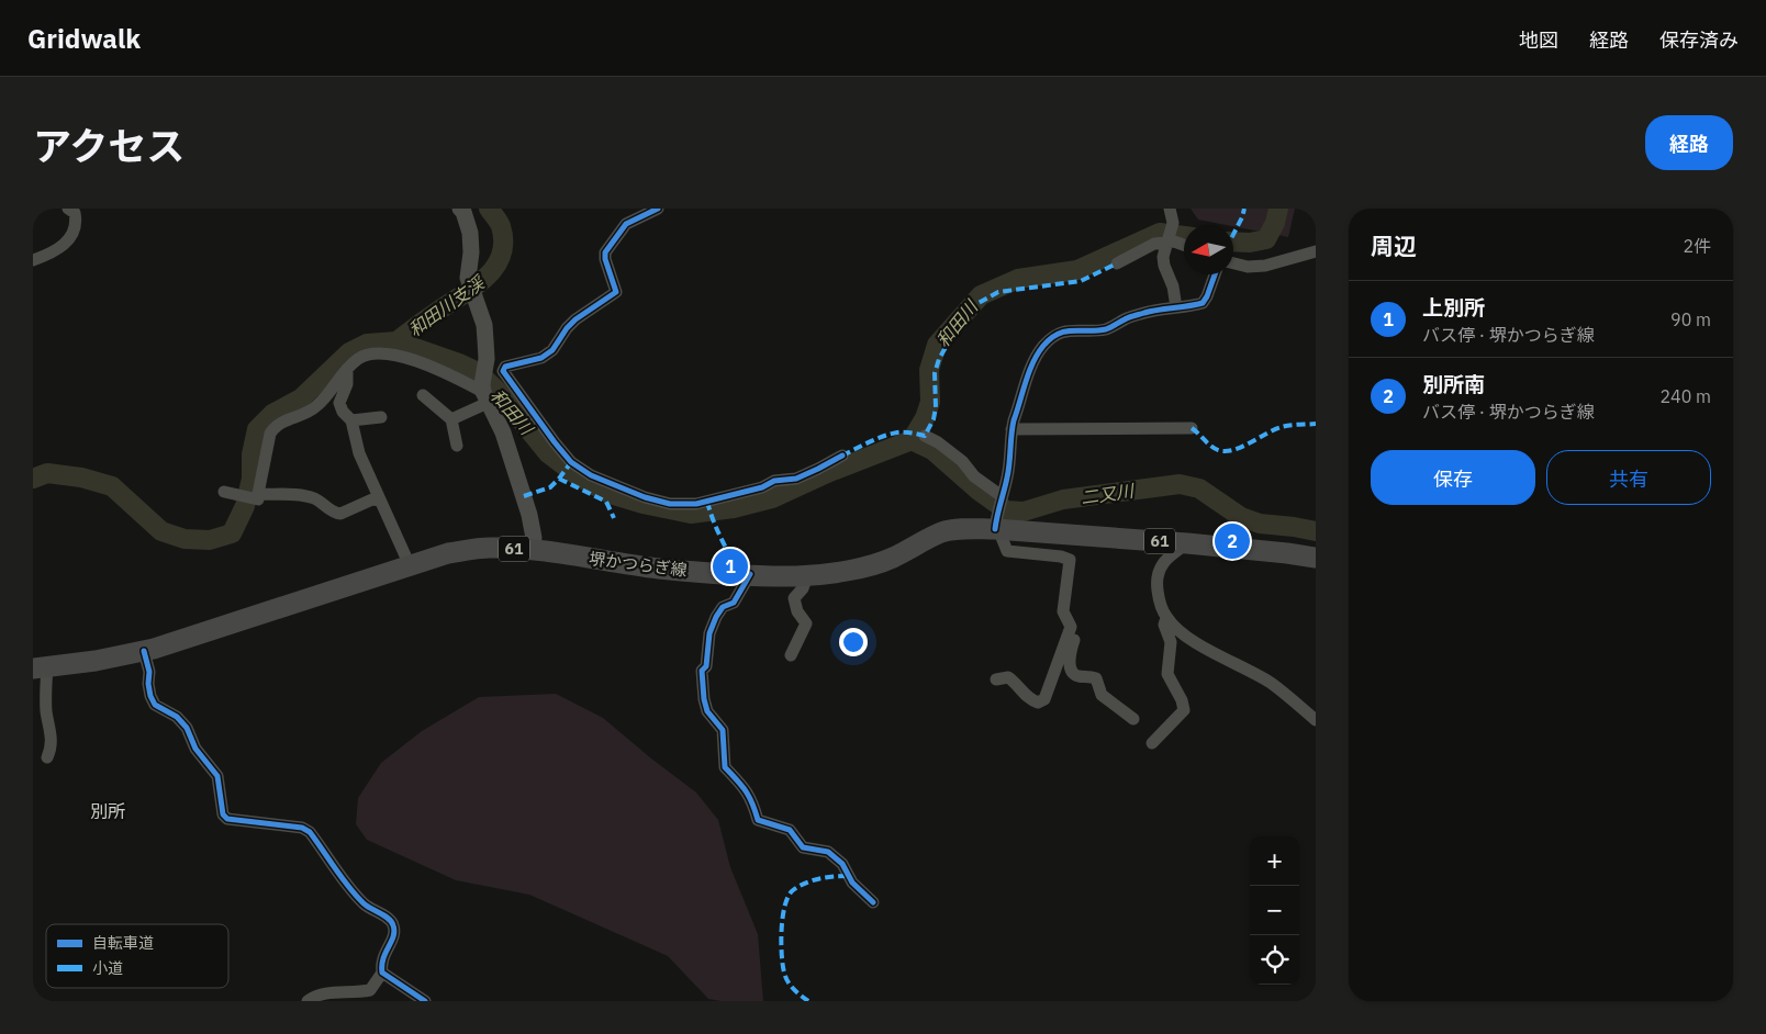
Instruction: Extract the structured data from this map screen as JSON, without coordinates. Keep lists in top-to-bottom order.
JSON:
{
  "streets": {
    "main road": ["61", "堺かつらぎ線"]
  },
  "districts": ["別所"],
  "water": ["和田川支渓", "和田川", "二又川"],
  "legend": ["自転車道", "小道"],
  "north": "left",
  "page": {
    "header": "Gridwalk",
    "nav": ["地図", "経路", "保存済み"],
    "title": "アクセス",
    "buttons": [
      "経路",
      ["保存", "共有"]
    ],
    "heading": ["周辺", "2件"],
    "list": [
      {
        "mark": "1",
        "name": "上別所",
        "note": "バス停 · 堺かつらぎ線",
        "value": "90 m"
      },
      {
        "mark": "2",
        "name": "別所南",
        "note": "バス停 · 堺かつらぎ線",
        "value": "240 m"
      }
    ],
    "pins": ["2", "1"],
    "map_buttons": ["+", "−"]
  }
}
